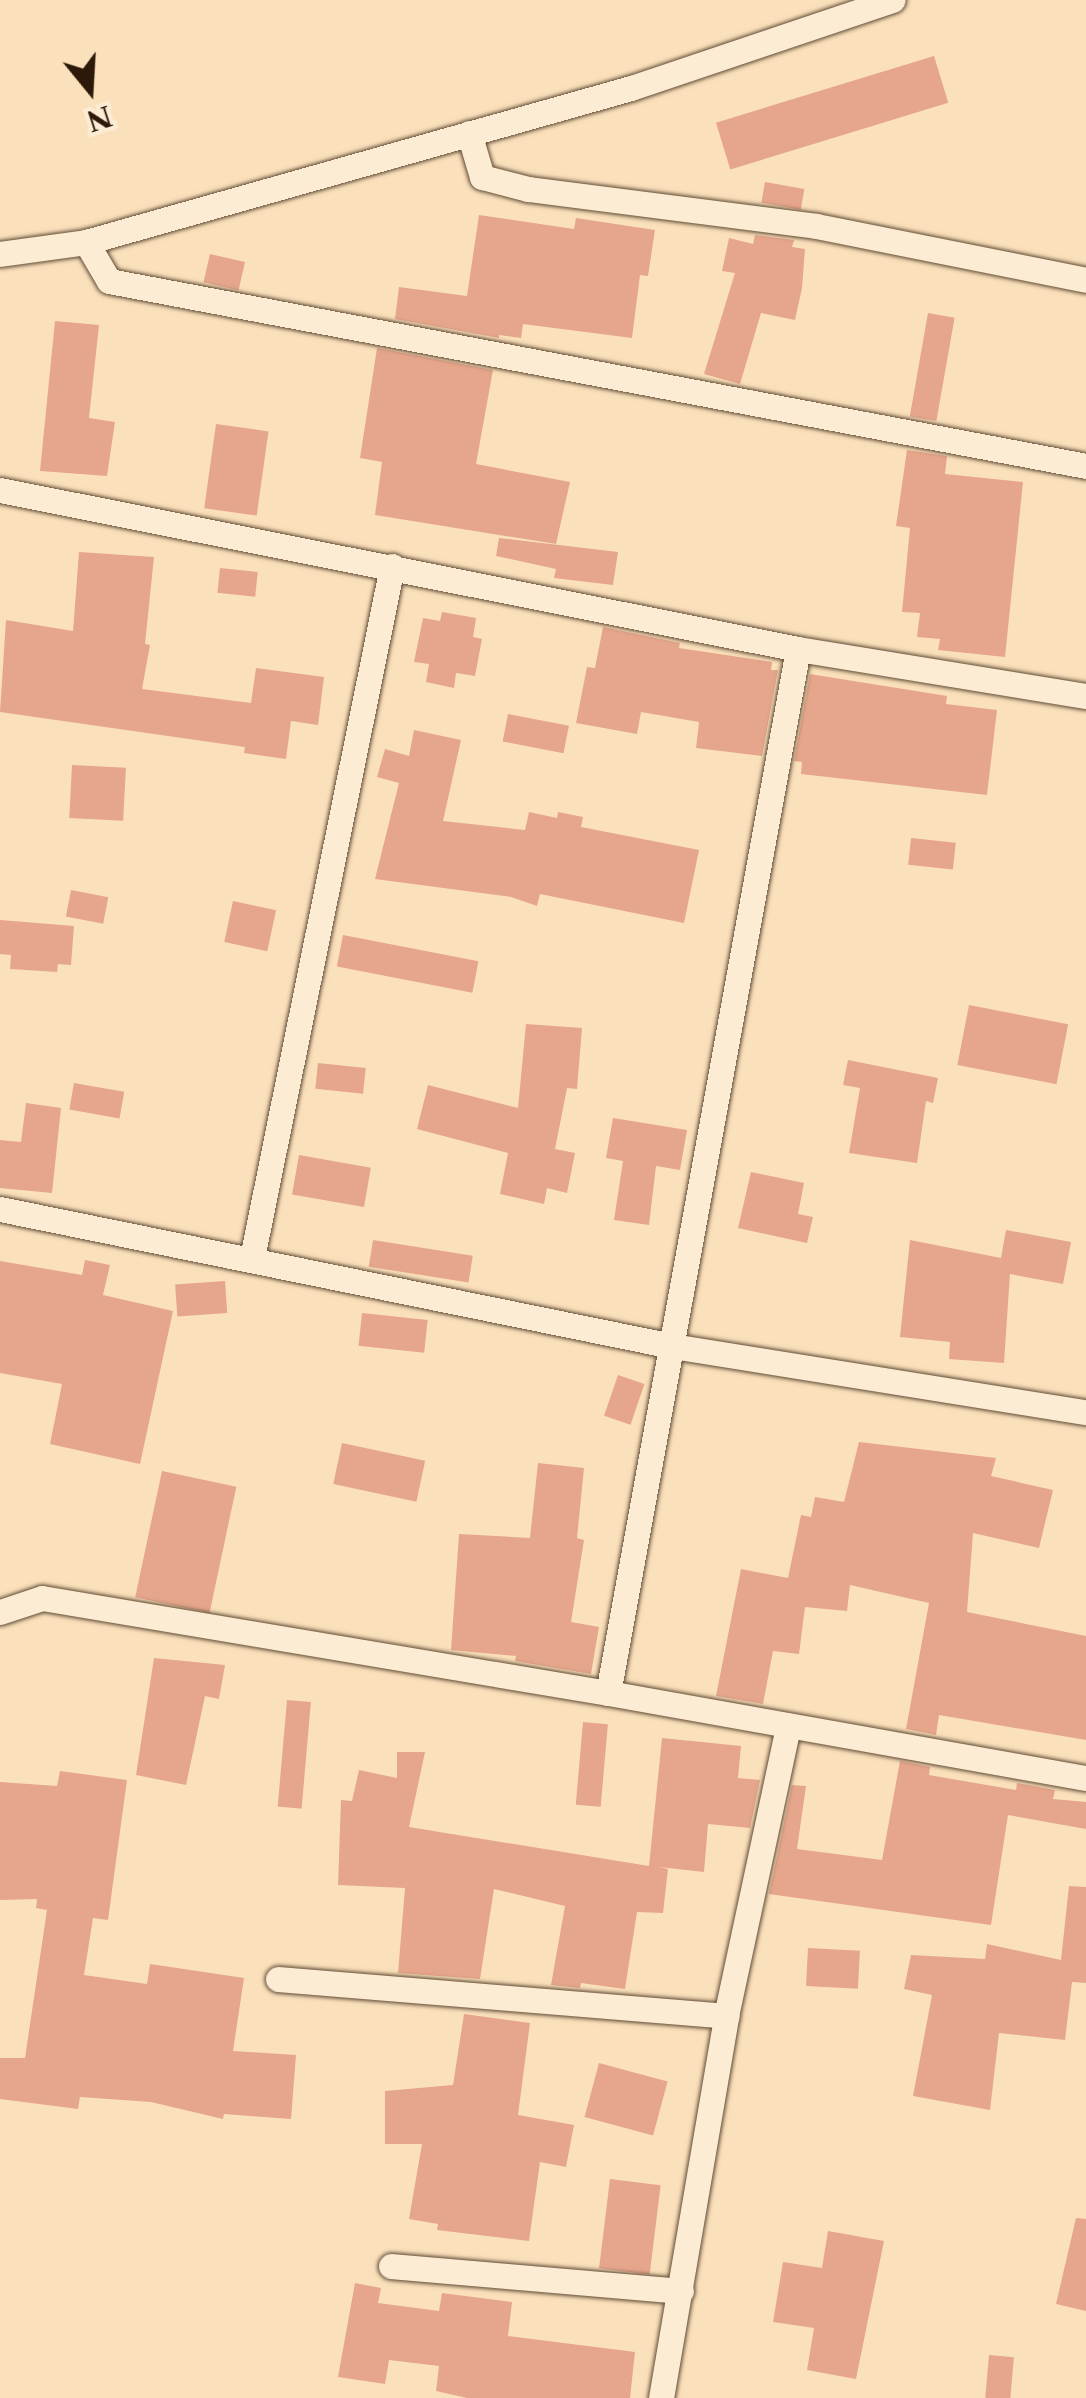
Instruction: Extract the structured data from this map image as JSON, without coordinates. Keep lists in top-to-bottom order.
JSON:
{
  "north": "bottom"
}
